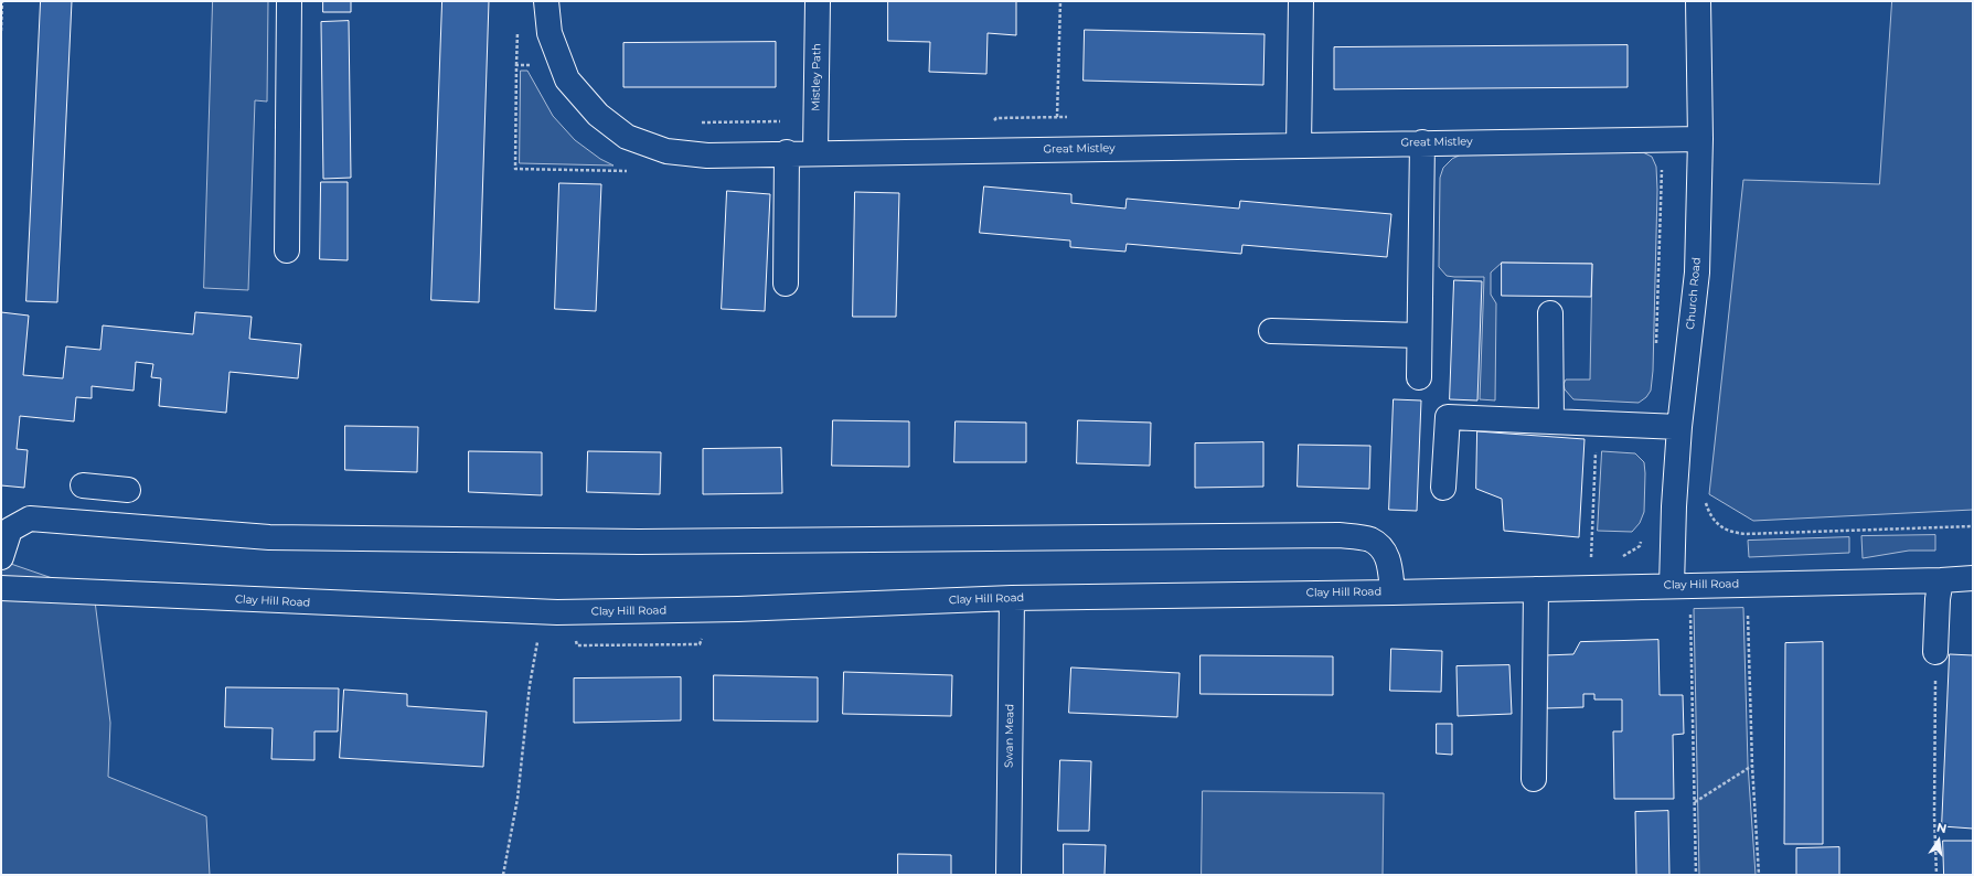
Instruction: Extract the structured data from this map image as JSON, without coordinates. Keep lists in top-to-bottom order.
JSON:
{
  "streets": {
    "street": [
      "Mistley Path",
      "Great Mistley",
      "Church Road",
      "Clay Hill Road",
      "Swan Mead"
    ]
  },
  "crossings": [
    ["Mistley Path", "Great Mistley"],
    ["Great Mistley", "Church Road"],
    ["Church Road", "Clay Hill Road"],
    ["Clay Hill Road", "Swan Mead"]
  ],
  "north": "top"
}
